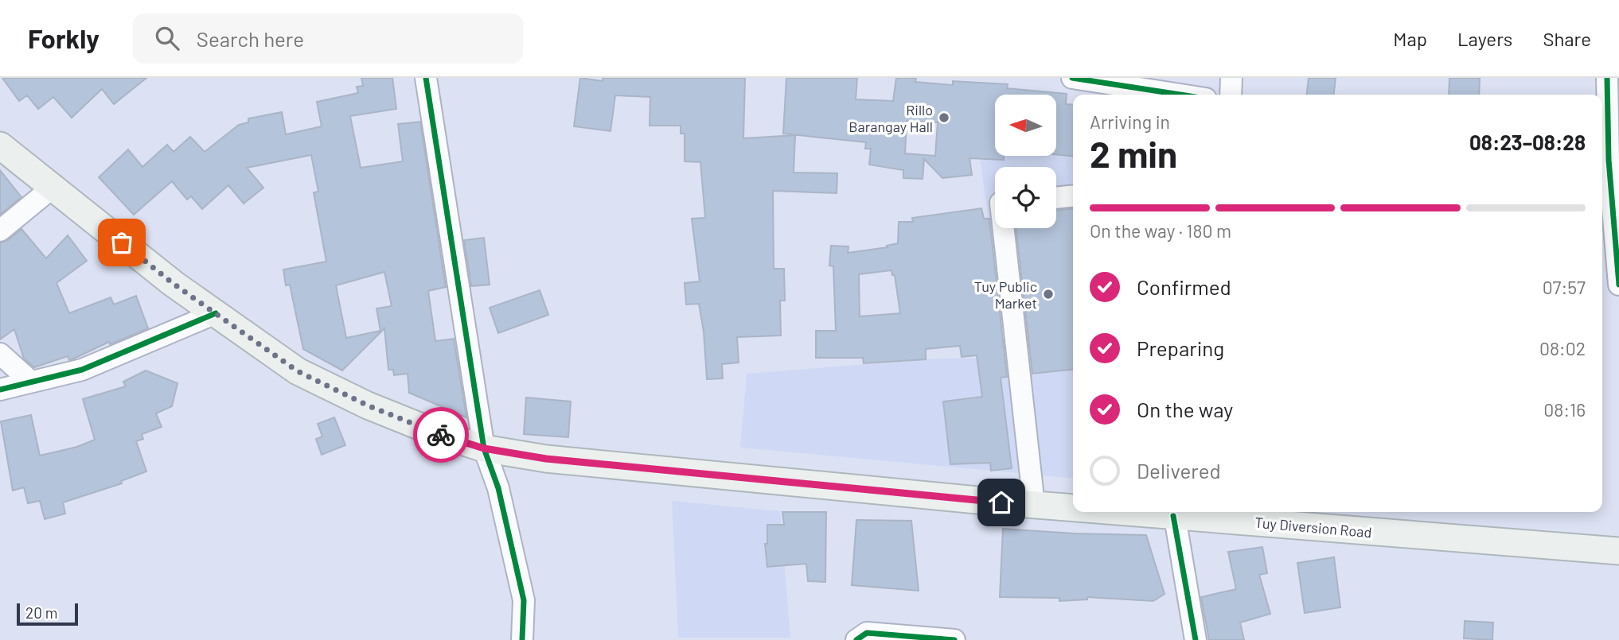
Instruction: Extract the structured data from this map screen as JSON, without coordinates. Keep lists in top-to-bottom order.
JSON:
{
  "streets": {
    "main road": ["Tuy Diversion Road"]
  },
  "places": ["Rillo Barangay Hall", "Tuy Public Market"],
  "scale_bar": "20 m",
  "north": "left",
  "page": {
    "header": "Forkly",
    "search": "Search here",
    "nav": ["Map", "Layers", "Share"],
    "heading": ["2 min", "Arriving in", "08:23–08:28"],
    "bar": "On the way · 180 m",
    "list": [
      ["Confirmed", "07:57"],
      ["Preparing", "08:02"],
      ["On the way", "08:16"],
      "Delivered"
    ],
    "scale": "20 m"
  }
}
